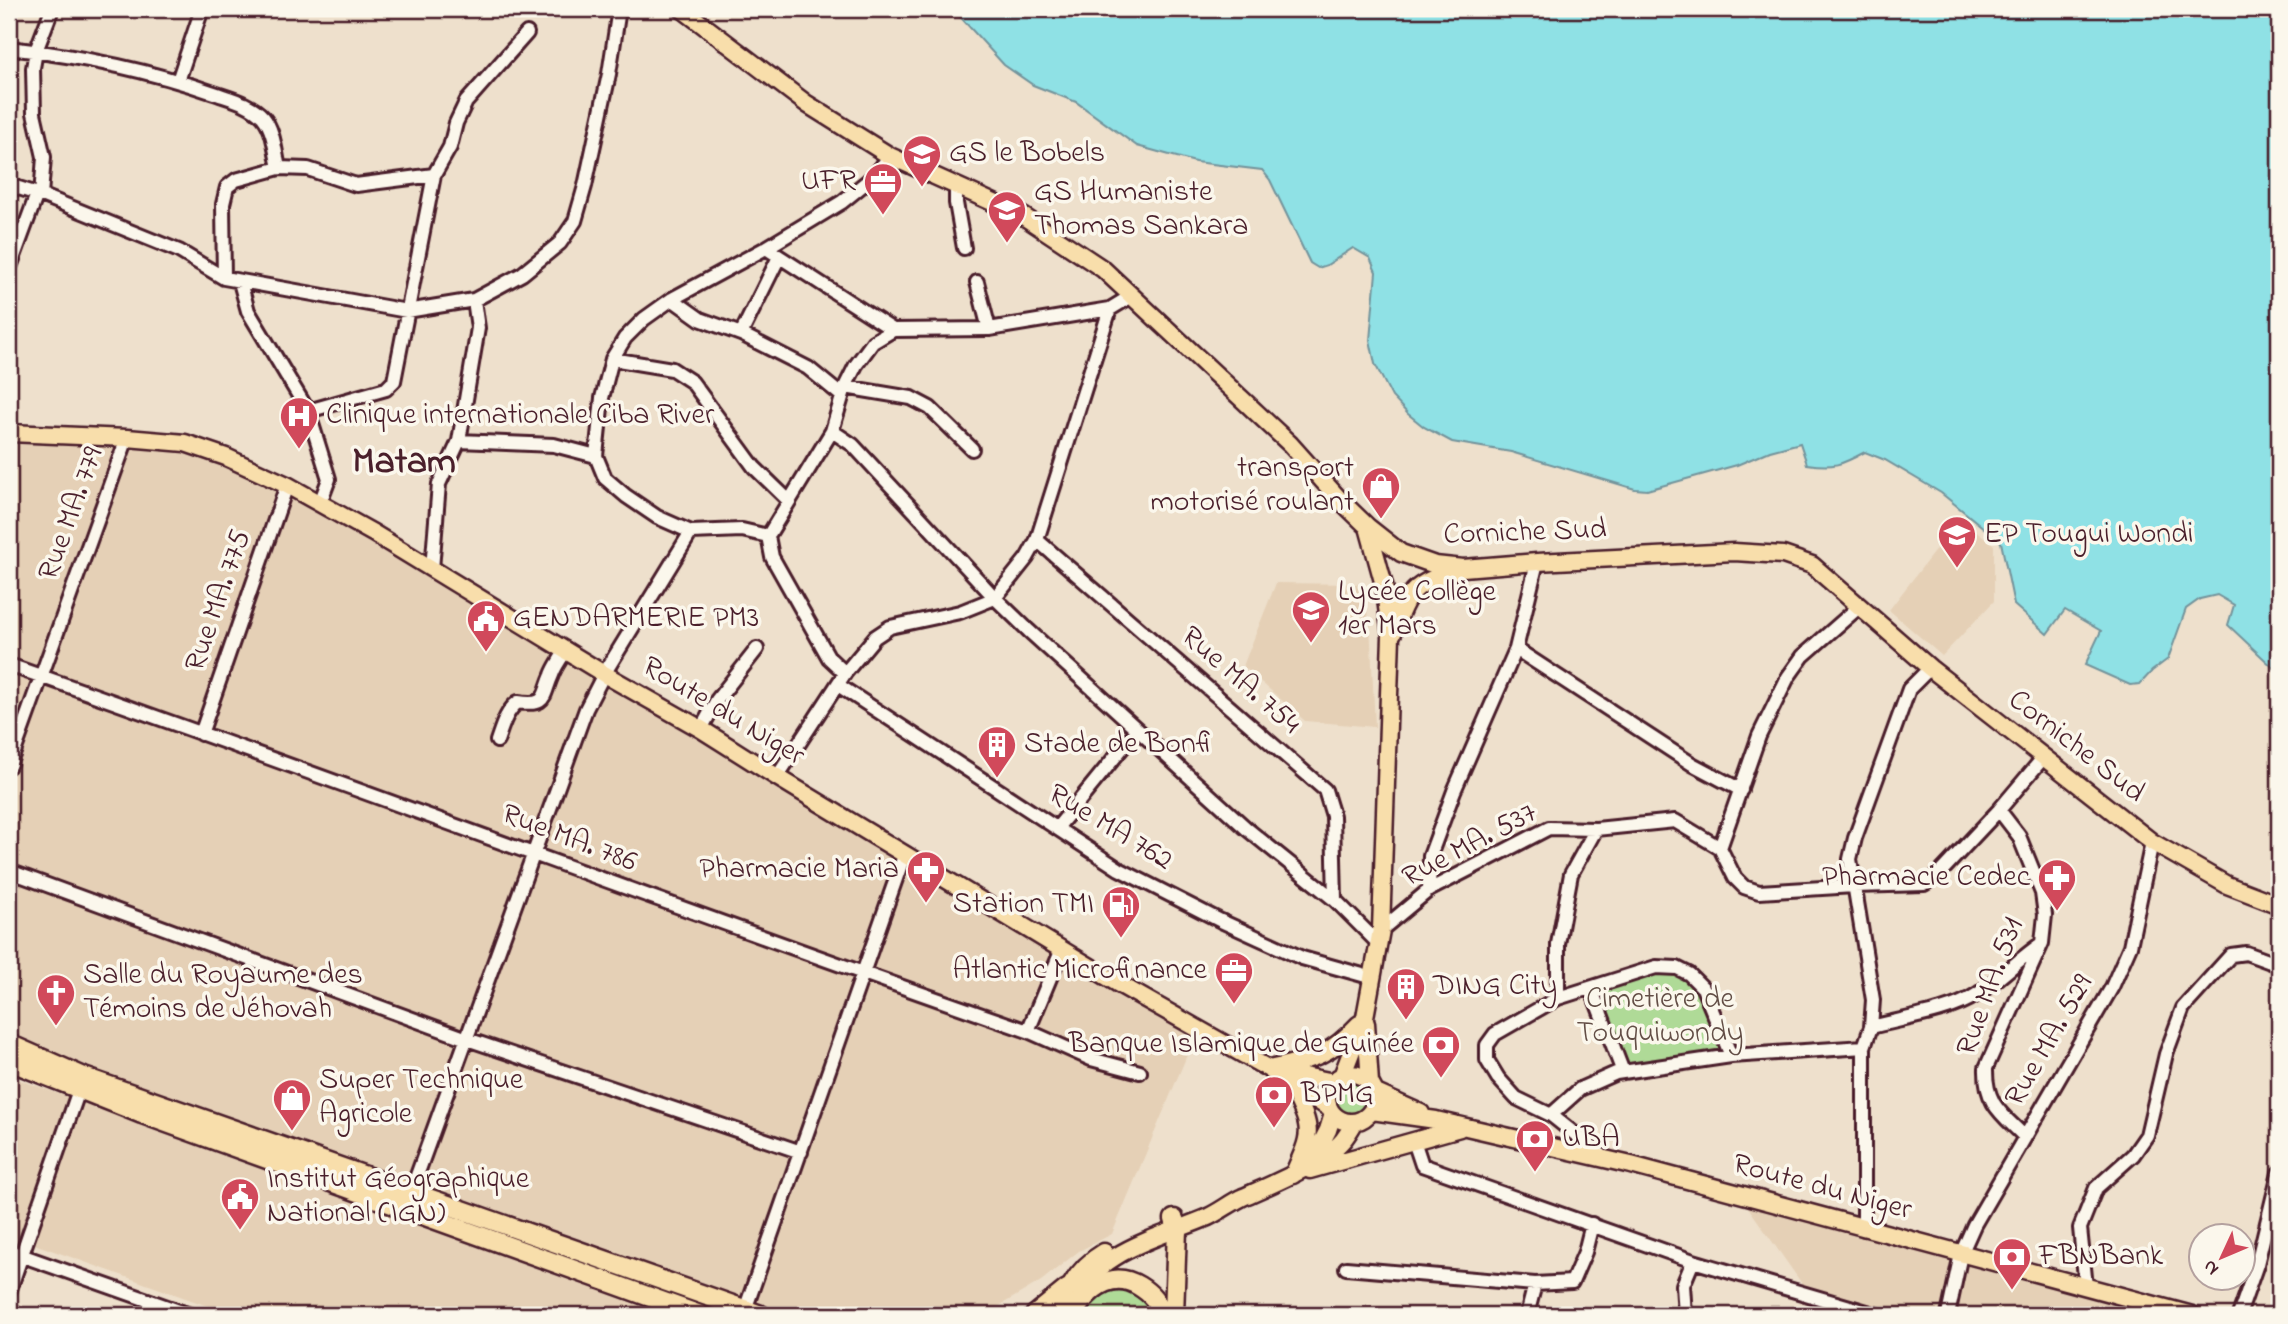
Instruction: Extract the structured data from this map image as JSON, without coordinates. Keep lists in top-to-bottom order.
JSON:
{
  "streets": {
    "main road": ["Corniche Sud", "Route du Niger"],
    "street": [
      "Rue MA. 779",
      "Rue MA. 775",
      "Rue MA. 754",
      "Rue MA 762",
      "Rue MA. 786",
      "Rue MA. 537",
      "Rue MA. 531",
      "Rue MA. 529"
    ]
  },
  "crossings": [
    ["Rue MA. 779", "Route du Niger"],
    ["Rue MA. 779", "Rue MA. 786"],
    ["Corniche Sud", "Rue MA. 529"],
    ["Rue MA. 775", "Route du Niger"],
    ["Rue MA. 775", "Rue MA. 786"],
    ["Route du Niger", "Rue MA. 529"],
    ["Rue MA. 531", "Rue MA. 529"]
  ],
  "districts": ["Matam"],
  "parks": ["Cimetière de Touquiwondy"],
  "places": {
    "school or university": [
      "GS le Bobels",
      "GS Humaniste Thomas Sankara",
      "EP Tougui Wondi",
      "Lycée Collège 1er Mars"
    ],
    "office": ["UFR", "Atlantic Microfinance"],
    "hospital": ["Clinique internationale Ciba River"],
    "shop": ["transport motorisé roulant", "Super Technique Agricole"],
    "public building": ["GENDARMERIE PM3", "Institut Géographique National (IGN)"],
    "building": ["Stade de Bonfi", "DING City"],
    "pharmacy": ["Pharmacie Maria", "Pharmacie Cedec"],
    "fuel station": ["Station TMI"],
    "church": ["Salle du Royaume des Témoins de Jéhovah"],
    "bank": [
      "Banque Islamique de Guinée",
      "BPMG",
      "UBA",
      "FBNBank"
    ]
  },
  "north": "bottom left"
}
